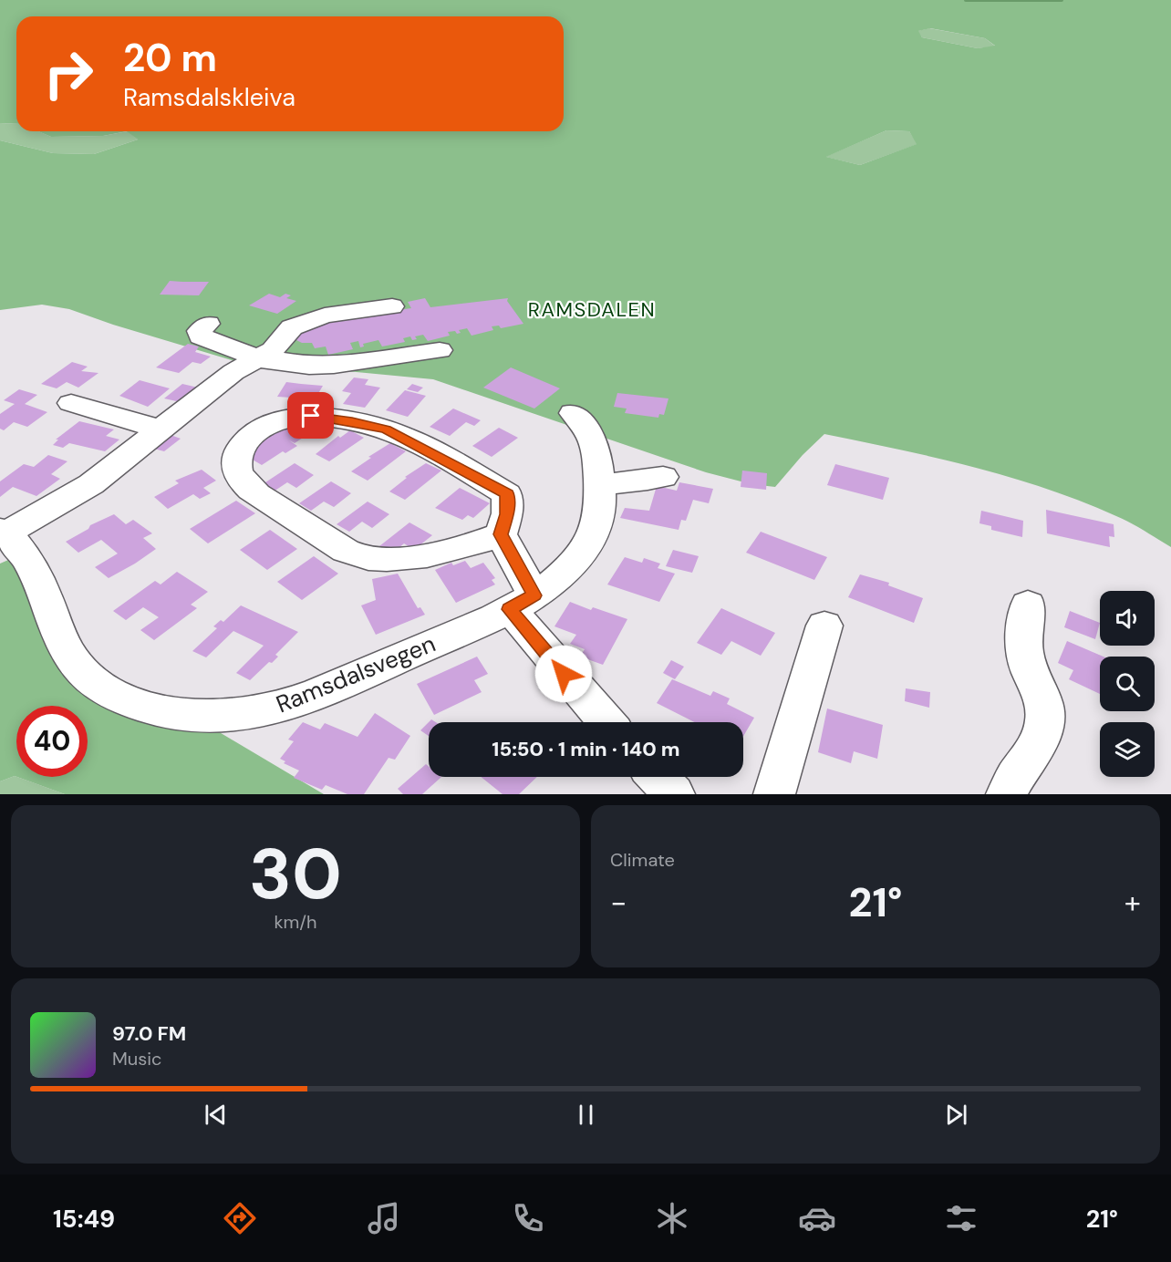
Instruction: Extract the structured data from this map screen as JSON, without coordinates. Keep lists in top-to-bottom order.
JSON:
{
  "streets": {
    "street": ["Ramsdalsvegen"]
  },
  "districts": ["RAMSDALEN"],
  "page": {
    "turn": ["20 m", "Ramsdalskleiva"],
    "limit": "40",
    "trip": "15:50 · 1 min · 140 m",
    "tile": [
      ["30", "km/h"],
      "Climate"
    ],
    "heat": ["−", "21°", "+"],
    "song": ["97.0 FM", "Music"],
    "tabs": ["15:49", "21°"]
  }
}
